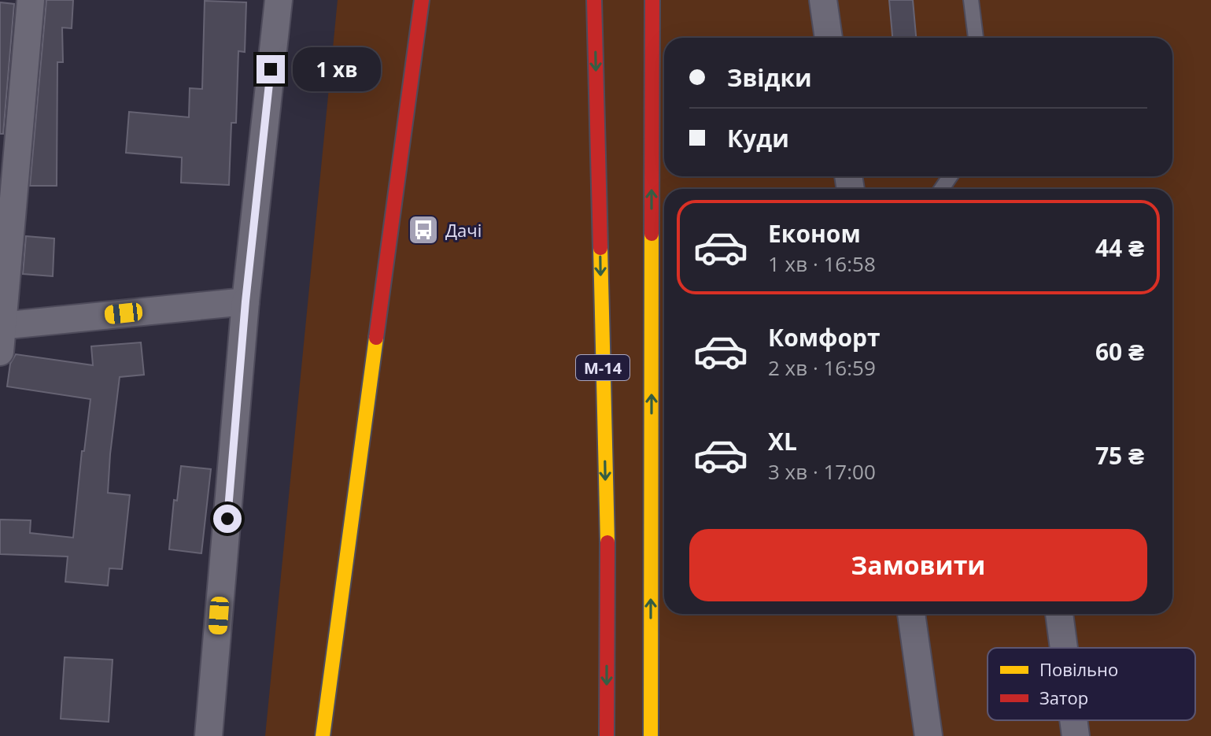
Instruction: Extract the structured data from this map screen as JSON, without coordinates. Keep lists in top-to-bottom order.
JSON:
{
  "streets": {
    "main road": ["М-14"]
  },
  "places": {
    "bus stop": ["Дачі"]
  },
  "legend": ["Повільно", "Затор"],
  "page": {
    "banner": ["Звідки", "Куди"],
    "bubble": "1 хв",
    "list": [
      {
        "name": "Економ",
        "note": "1 хв · 16:58",
        "value": "44 ₴"
      },
      {
        "name": "Комфорт",
        "note": "2 хв · 16:59",
        "value": "60 ₴"
      },
      {
        "name": "XL",
        "note": "3 хв · 17:00",
        "value": "75 ₴"
      }
    ],
    "buttons": "Замовити"
  }
}
